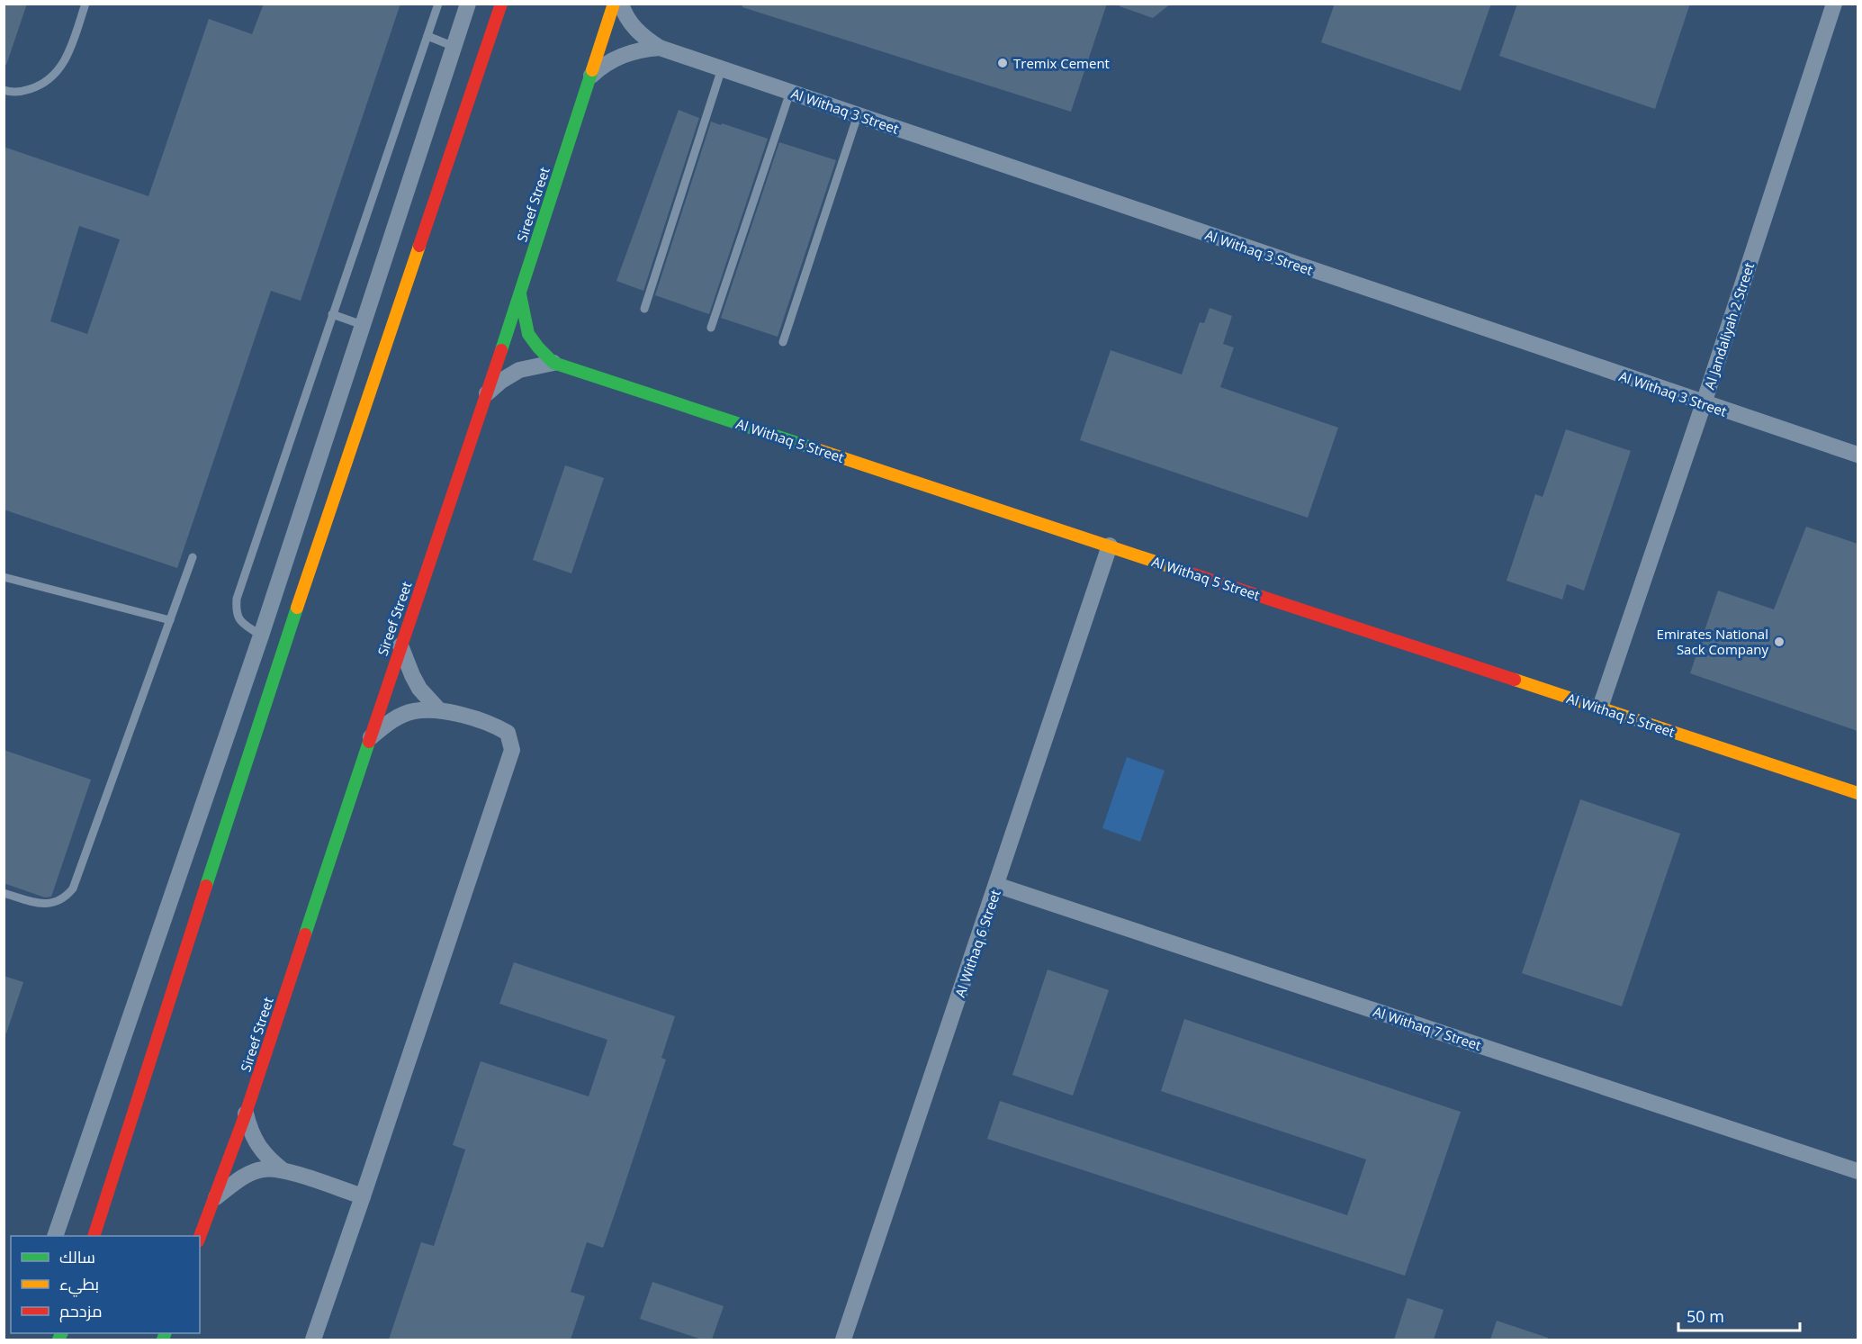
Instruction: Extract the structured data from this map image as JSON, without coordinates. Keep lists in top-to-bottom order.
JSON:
{
  "streets": {
    "street": [
      "Al Withaq 3 Street",
      "Sireef Street",
      "Al Jandaliyah 2 Street",
      "Al Withaq 5 Street",
      "Al Withaq 6 Street",
      "Al Withaq 7 Street"
    ]
  },
  "crossings": [
    ["Al Withaq 3 Street", "Sireef Street"],
    ["Al Withaq 3 Street", "Al Jandaliyah 2 Street"],
    ["Sireef Street", "Al Withaq 5 Street"],
    ["Al Jandaliyah 2 Street", "Al Withaq 5 Street"],
    ["Al Withaq 5 Street", "Al Withaq 6 Street"],
    ["Al Withaq 6 Street", "Al Withaq 7 Street"]
  ],
  "places": ["Tremix Cement", "Emirates National Sack Company"],
  "legend": ["سالك", "بطيء", "مزدحم"],
  "scale_bar": "50 m"
}
